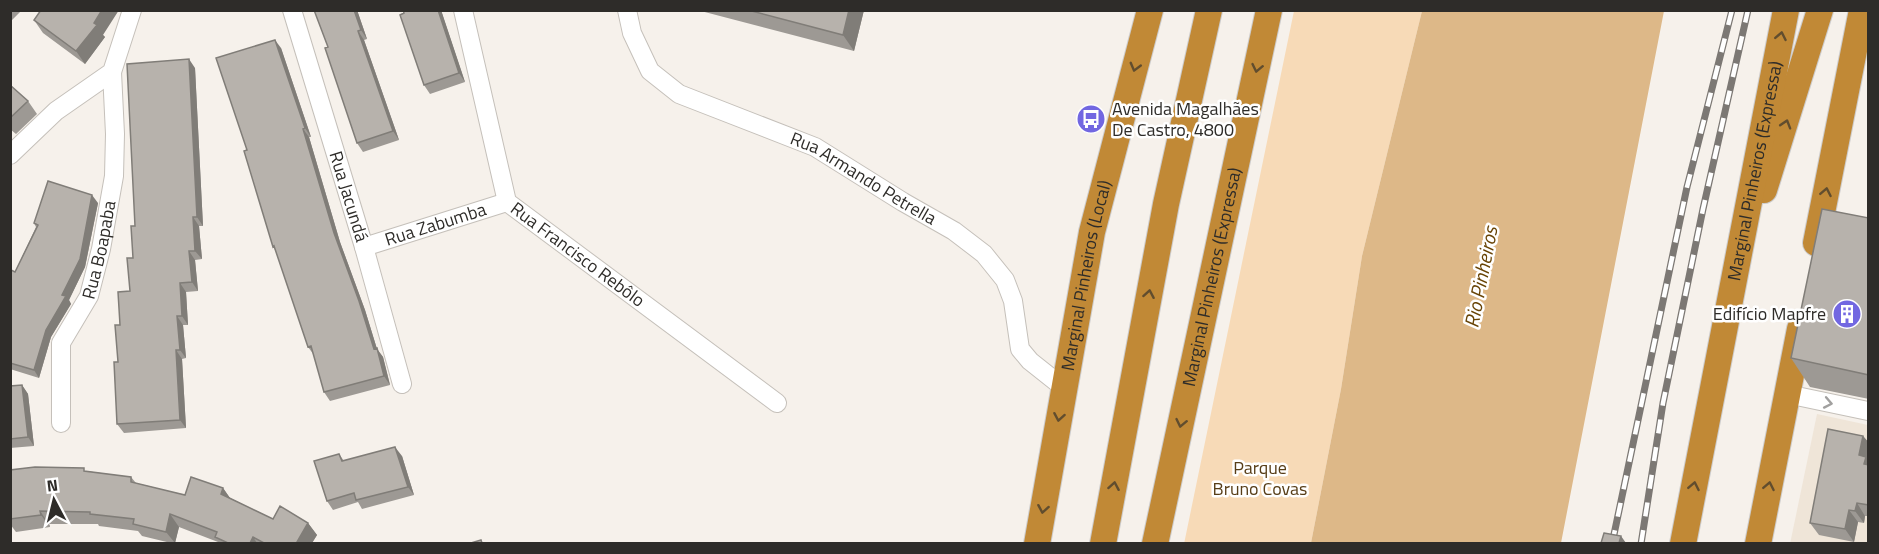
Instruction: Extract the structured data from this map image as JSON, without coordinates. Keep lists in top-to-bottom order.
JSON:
{
  "streets": {
    "highway": ["Marginal Pinheiros (Expressa)", "Marginal Pinheiros (Local)"],
    "street": [
      "Rua Armando Petrella",
      "Rua Jacundá",
      "Rua Zabumba",
      "Rua Boapaba",
      "Rua Francisco Rebôlo"
    ]
  },
  "crossings": [
    ["Rua Armando Petrella", "Marginal Pinheiros (Local)"],
    ["Rua Jacundá", "Rua Zabumba"],
    ["Rua Zabumba", "Rua Francisco Rebôlo"]
  ],
  "water": ["Rio Pinheiros"],
  "parks": ["Parque Bruno Covas"],
  "places": {
    "bus stop": ["Avenida Magalhães De Castro, 4800"],
    "building": ["Edifício Mapfre"]
  },
  "north": "top"
}
